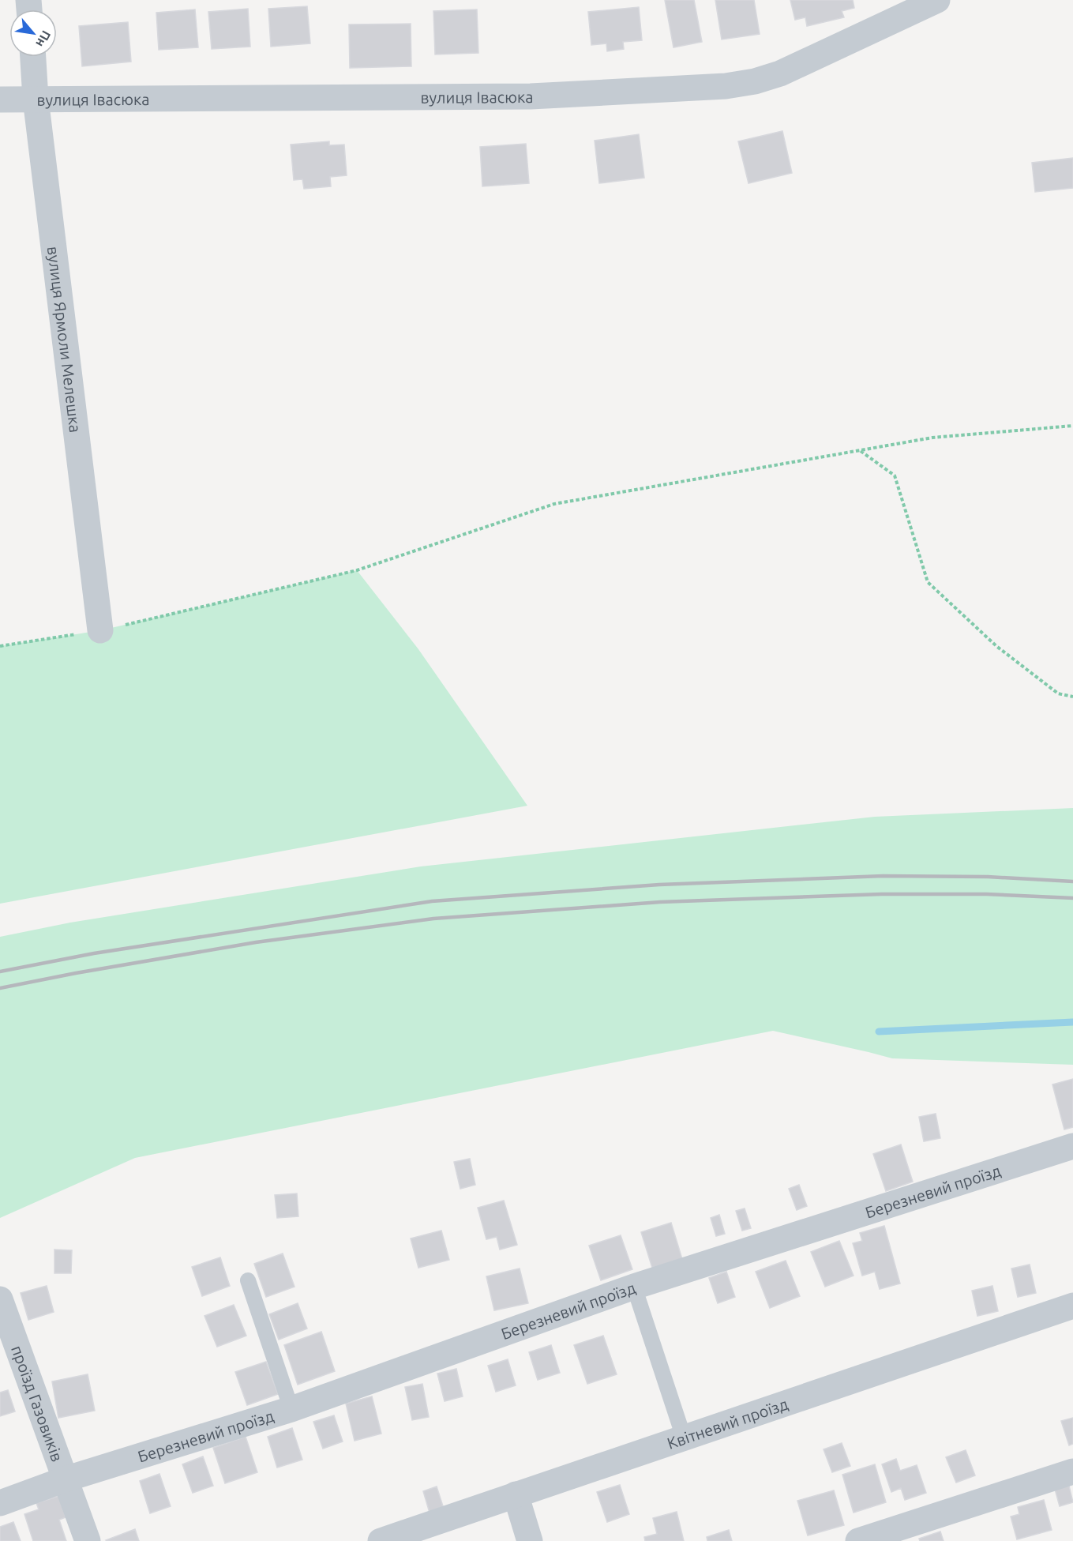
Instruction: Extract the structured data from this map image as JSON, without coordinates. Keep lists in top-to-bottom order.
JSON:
{
  "streets": {
    "street": [
      "вулиця Івасюка",
      "вулиця Ярмоли Мелешка",
      "Березневий проїзд",
      "проїзд Газовиків",
      "Квітневий проїзд"
    ]
  },
  "crossings": [
    ["вулиця Івасюка", "вулиця Ярмоли Мелешка"],
    ["Березневий проїзд", "проїзд Газовиків"]
  ],
  "north": "bottom right"
}
